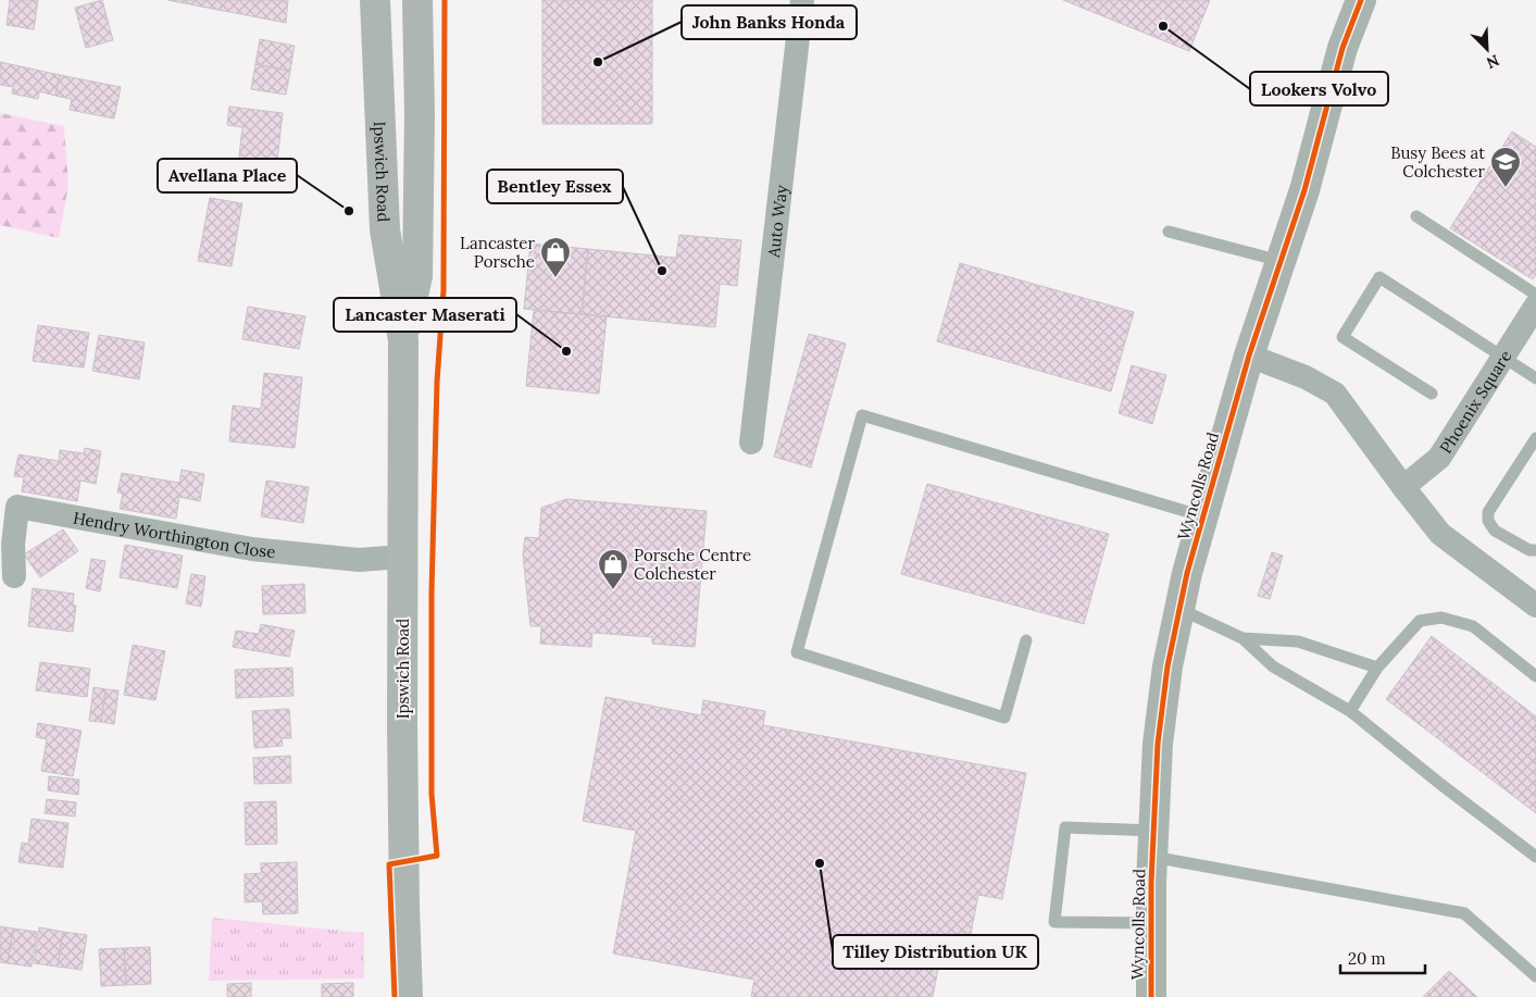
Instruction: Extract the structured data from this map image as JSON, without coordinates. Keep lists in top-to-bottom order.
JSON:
{
  "streets": {
    "main road": ["Ipswich Road"],
    "street": [
      "Auto Way",
      "Phoenix Square",
      "Wyncolls Road",
      "Hendry Worthington Close"
    ]
  },
  "crossings": [
    ["Ipswich Road", "Hendry Worthington Close"]
  ],
  "places": {
    "other": [
      "Lookers Volvo",
      "John Banks Honda",
      "Avellana Place",
      "Bentley Essex",
      "Lancaster Maserati",
      "Tilley Distribution UK"
    ],
    "school or university": ["Busy Bees at Colchester"],
    "shop": ["Lancaster Porsche", "Porsche Centre Colchester"]
  },
  "scale_bar": "20 m",
  "north": "bottom right"
}
